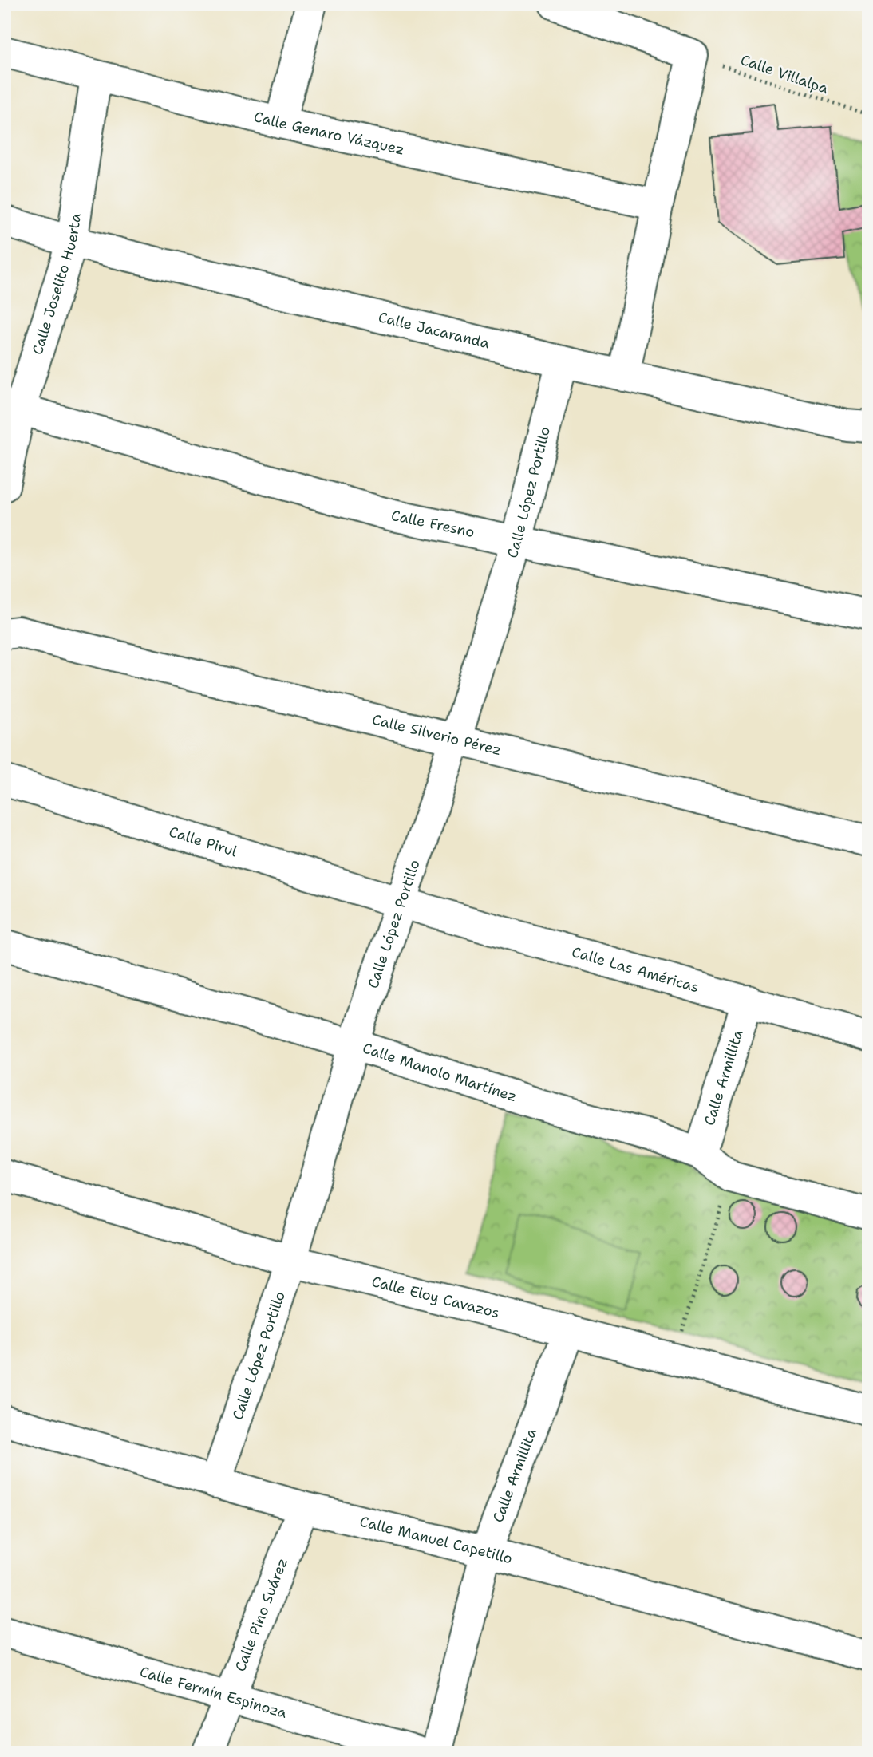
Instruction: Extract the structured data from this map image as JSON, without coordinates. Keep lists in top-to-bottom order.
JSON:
{
  "streets": {
    "street": [
      "Calle Genaro Vázquez",
      "Calle Joselito Huerta",
      "Calle Jacaranda",
      "Calle López Portillo",
      "Calle Fresno",
      "Calle Silverio Pérez",
      "Calle Pirul",
      "Calle Las Américas",
      "Calle Manolo Martínez",
      "Calle Armillita",
      "Calle Eloy Cavazos",
      "Calle Manuel Capetillo",
      "Calle Pino Suárez",
      "Calle Fermín Espinoza"
    ],
    "path": ["Calle Villalpa"]
  },
  "crossings": [
    ["Calle Genaro Vázquez", "Calle Joselito Huerta"],
    ["Calle Joselito Huerta", "Calle Jacaranda"],
    ["Calle Joselito Huerta", "Calle Fresno"],
    ["Calle Jacaranda", "Calle López Portillo"],
    ["Calle López Portillo", "Calle Fresno"],
    ["Calle López Portillo", "Calle Silverio Pérez"],
    ["Calle López Portillo", "Calle Pirul"],
    ["Calle López Portillo", "Calle Las Américas"],
    ["Calle López Portillo", "Calle Manolo Martínez"],
    ["Calle López Portillo", "Calle Eloy Cavazos"],
    ["Calle López Portillo", "Calle Manuel Capetillo"],
    ["Calle Pirul", "Calle Las Américas"],
    ["Calle Las Américas", "Calle Armillita"],
    ["Calle Manolo Martínez", "Calle Armillita"],
    ["Calle Armillita", "Calle Eloy Cavazos"],
    ["Calle Armillita", "Calle Manuel Capetillo"],
    ["Calle Manuel Capetillo", "Calle Pino Suárez"],
    ["Calle Pino Suárez", "Calle Fermín Espinoza"]
  ]
}
